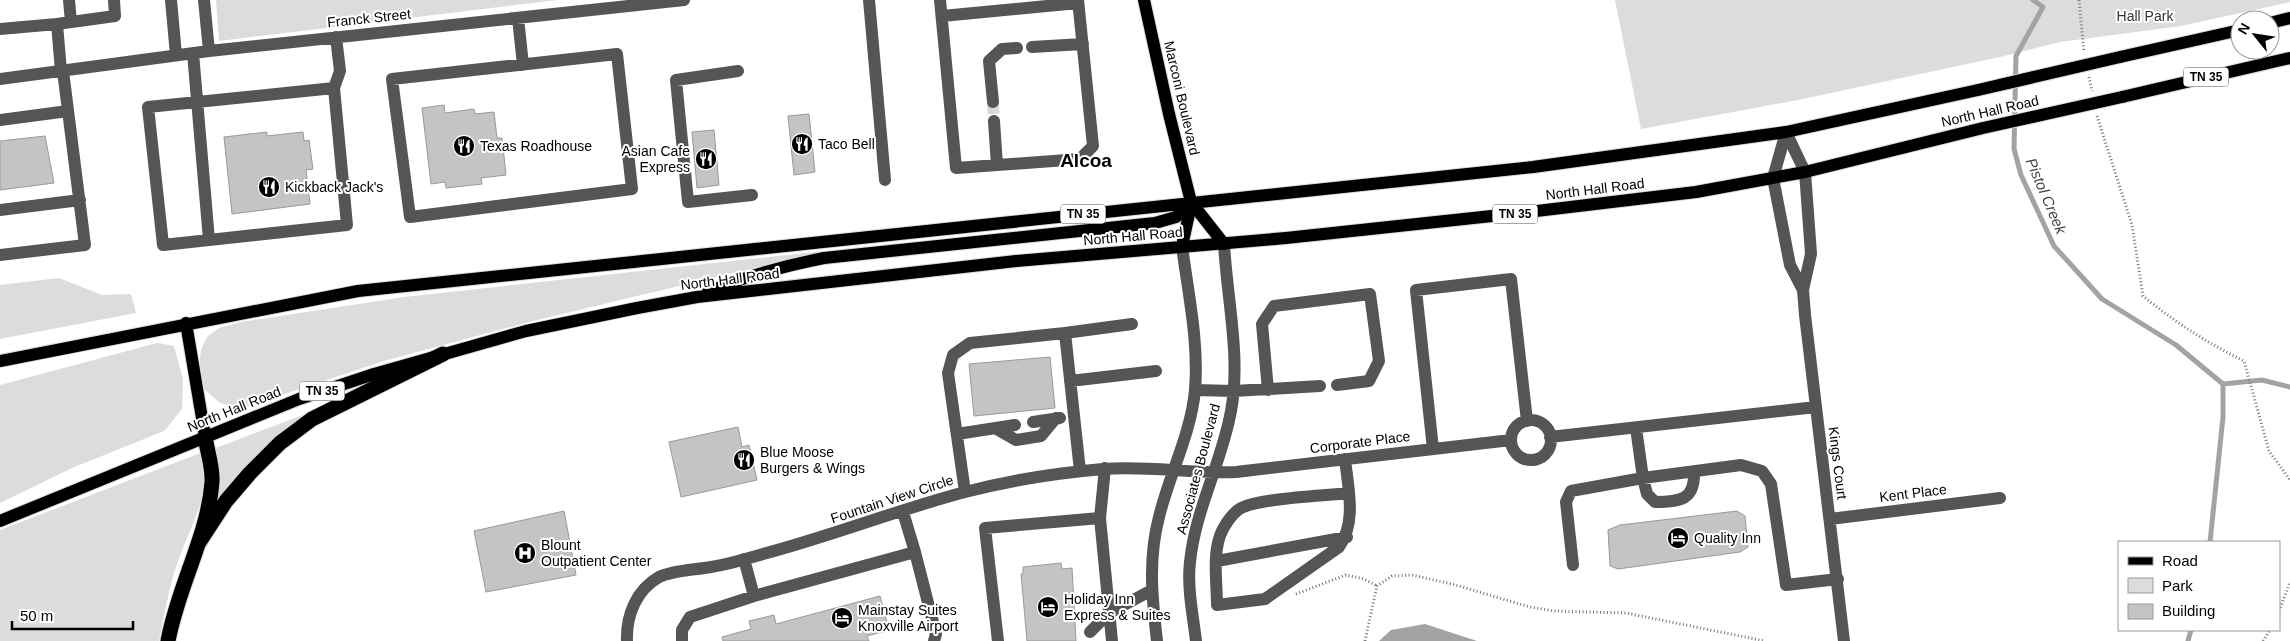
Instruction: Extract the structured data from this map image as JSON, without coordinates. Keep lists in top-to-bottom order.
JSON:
{
  "streets": {
    "main road": ["TN 35", "Marconi Boulevard", "North Hall Road"],
    "street": [
      "Franck Street",
      "Corporate Place",
      "Kings Court",
      "Associates Boulevard",
      "Kent Place",
      "Fountain View Circle"
    ]
  },
  "crossings": [
    ["Marconi Boulevard", "North Hall Road"],
    ["Marconi Boulevard", "Associates Boulevard"],
    ["North Hall Road", "Kings Court"],
    ["North Hall Road", "Associates Boulevard"],
    ["Corporate Place", "Associates Boulevard"],
    ["Corporate Place", "Fountain View Circle"],
    ["Kings Court", "Kent Place"],
    ["Associates Boulevard", "Fountain View Circle"]
  ],
  "districts": ["Alcoa"],
  "water": ["Pistol Creek"],
  "parks": ["Hall Park"],
  "places": {
    "restaurant": [
      "Taco Bell",
      "Texas Roadhouse",
      "Asian Cafe Express",
      "Kickback Jack's",
      "Blue Moose Burgers & Wings"
    ],
    "hotel": ["Quality Inn", "Holiday Inn Express & Suites", "Mainstay Suites Knoxville Airport"],
    "hospital": ["Blount Outpatient Center"]
  },
  "legend": ["Road", "Park", "Building"],
  "scale_bar": "50 m",
  "north": "top left"
}
